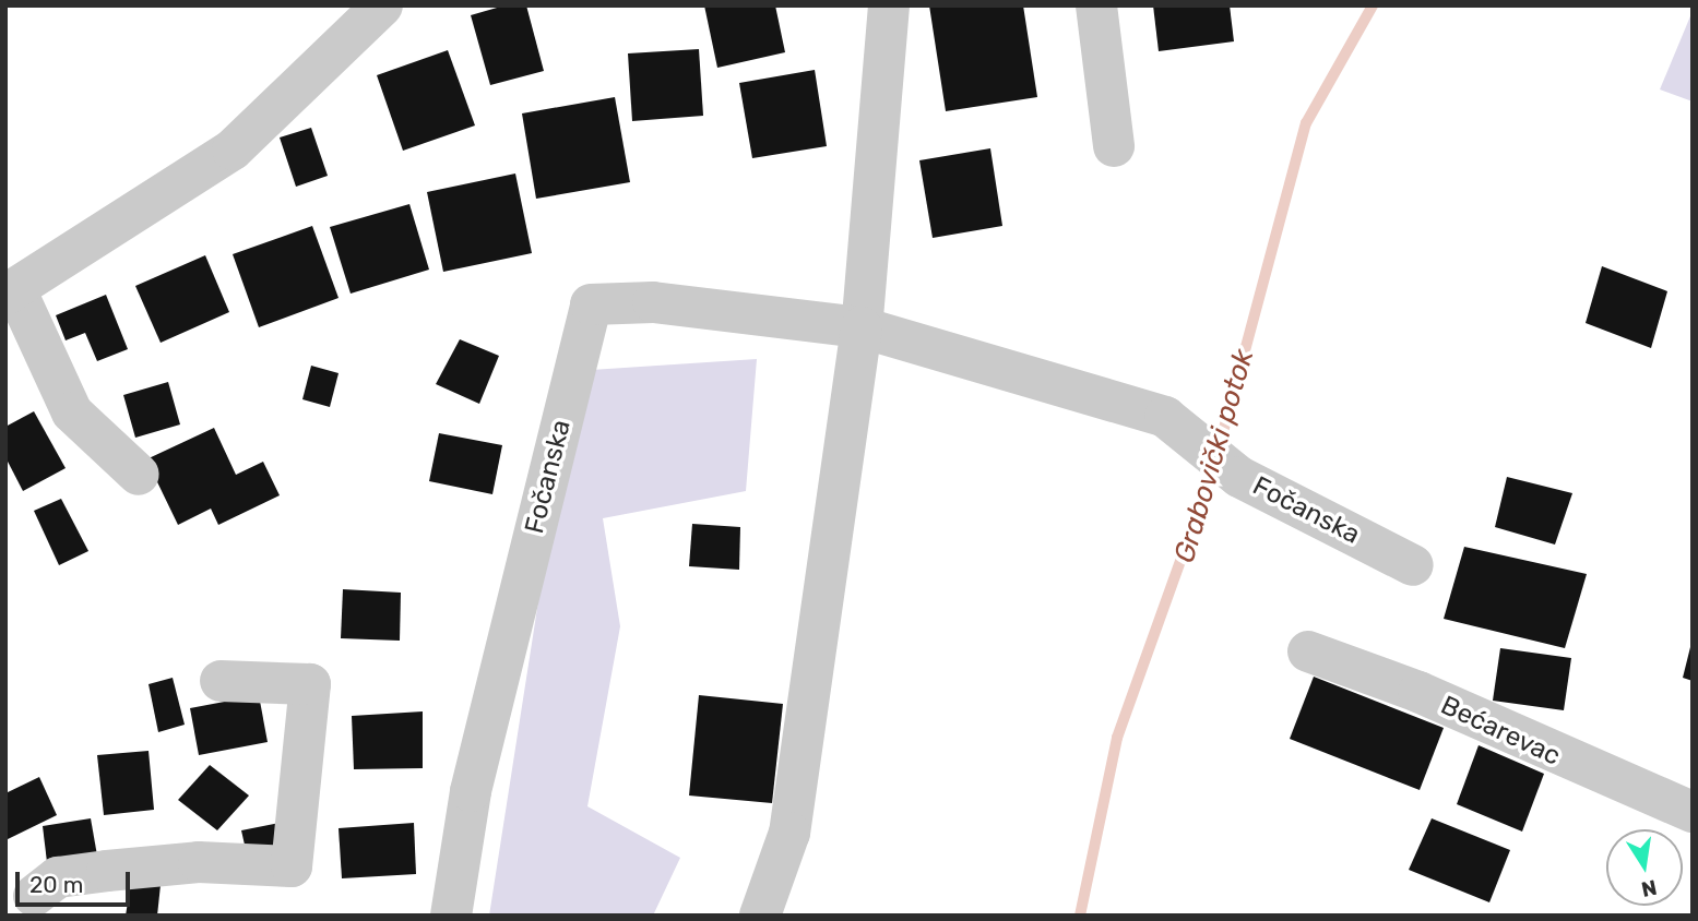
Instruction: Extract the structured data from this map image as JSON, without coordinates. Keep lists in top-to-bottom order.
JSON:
{
  "streets": {
    "street": ["Fočanska", "Bećarevac"]
  },
  "water": ["Grabovički potok"],
  "scale_bar": "20 m",
  "north": "bottom"
}
